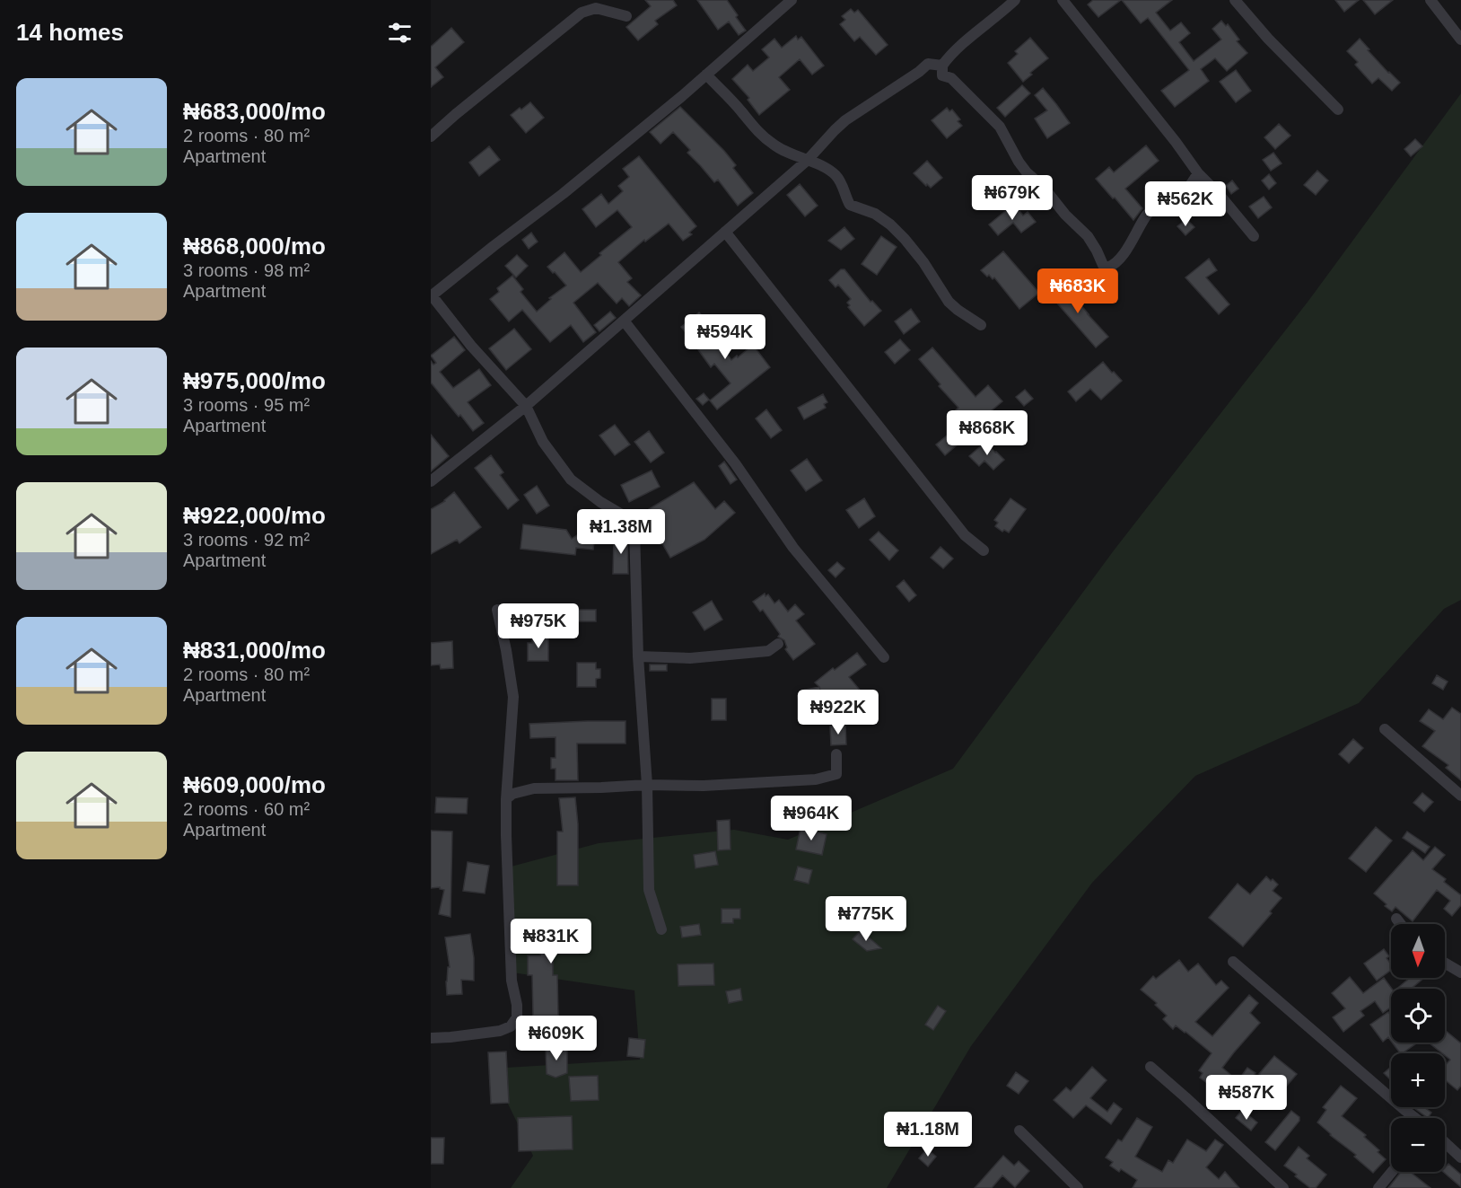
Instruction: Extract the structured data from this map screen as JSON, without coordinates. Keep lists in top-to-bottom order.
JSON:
{
  "north": "bottom",
  "page": {
    "heading": "14 homes",
    "list": [
      {
        "name": "₦683,000/mo",
        "note": "2 rooms · 80 m² · Apartment"
      },
      {
        "name": "₦868,000/mo",
        "note": "3 rooms · 98 m² · Apartment"
      },
      {
        "name": "₦975,000/mo",
        "note": "3 rooms · 95 m² · Apartment"
      },
      {
        "name": "₦922,000/mo",
        "note": "3 rooms · 92 m² · Apartment"
      },
      {
        "name": "₦831,000/mo",
        "note": "2 rooms · 80 m² · Apartment"
      },
      {
        "name": "₦609,000/mo",
        "note": "2 rooms · 60 m² · Apartment"
      }
    ],
    "price": [
      "₦679K",
      "₦562K",
      "₦683K",
      "₦594K",
      "₦868K",
      "₦1.38M",
      "₦975K",
      "₦922K",
      "₦964K",
      "₦775K",
      "₦831K",
      "₦609K",
      "₦587K",
      "₦1.18M"
    ],
    "map_buttons": ["+", "−"]
  }
}
